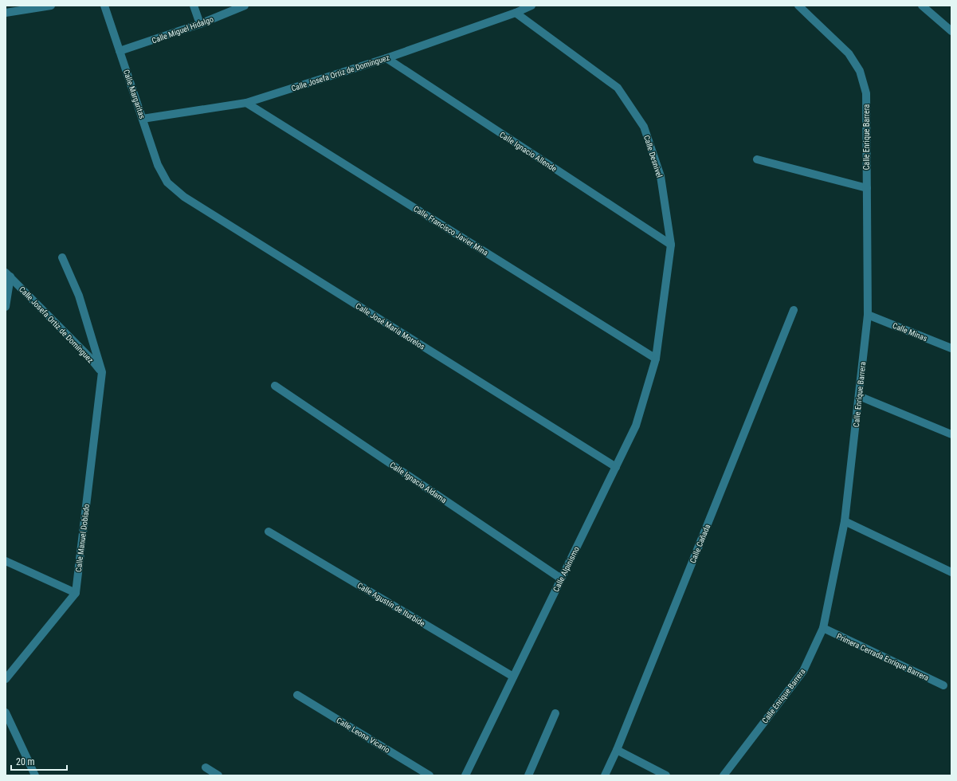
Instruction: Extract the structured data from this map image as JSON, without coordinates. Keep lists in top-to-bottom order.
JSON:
{
  "streets": {
    "street": [
      "Calle Miguel Hidalgo",
      "Calle Josefa Ortiz de Domínguez",
      "Calle Margaritas",
      "Calle Enrique Barrera",
      "Calle Ignacio Allende",
      "Calle Desnivel",
      "Calle Francisco Javier Mina",
      "Calle José María Morelos",
      "Calle Minas",
      "Calle Ignacio Aldama",
      "Calle Manuel Doblado",
      "Calle Cañada",
      "Calle Alpinismo",
      "Calle Agustín de Iturbide",
      "Primera Cerrada Enrique Barrera",
      "Calle Leona Vicario"
    ]
  },
  "crossings": [
    ["Calle Miguel Hidalgo", "Calle Margaritas"],
    ["Calle Josefa Ortiz de Domínguez", "Calle Margaritas"],
    ["Calle Josefa Ortiz de Domínguez", "Calle Ignacio Allende"],
    ["Calle Josefa Ortiz de Domínguez", "Calle Desnivel"],
    ["Calle Josefa Ortiz de Domínguez", "Calle Francisco Javier Mina"],
    ["Calle Josefa Ortiz de Domínguez", "Calle Manuel Doblado"],
    ["Calle Margaritas", "Calle José María Morelos"],
    ["Calle Enrique Barrera", "Calle Minas"],
    ["Calle Enrique Barrera", "Primera Cerrada Enrique Barrera"],
    ["Calle Ignacio Allende", "Calle Desnivel"],
    ["Calle Desnivel", "Calle Francisco Javier Mina"],
    ["Calle Desnivel", "Calle Alpinismo"],
    ["Calle Francisco Javier Mina", "Calle Alpinismo"],
    ["Calle José María Morelos", "Calle Alpinismo"],
    ["Calle Ignacio Aldama", "Calle Alpinismo"],
    ["Calle Alpinismo", "Calle Agustín de Iturbide"]
  ],
  "scale_bar": "20 m"
}
